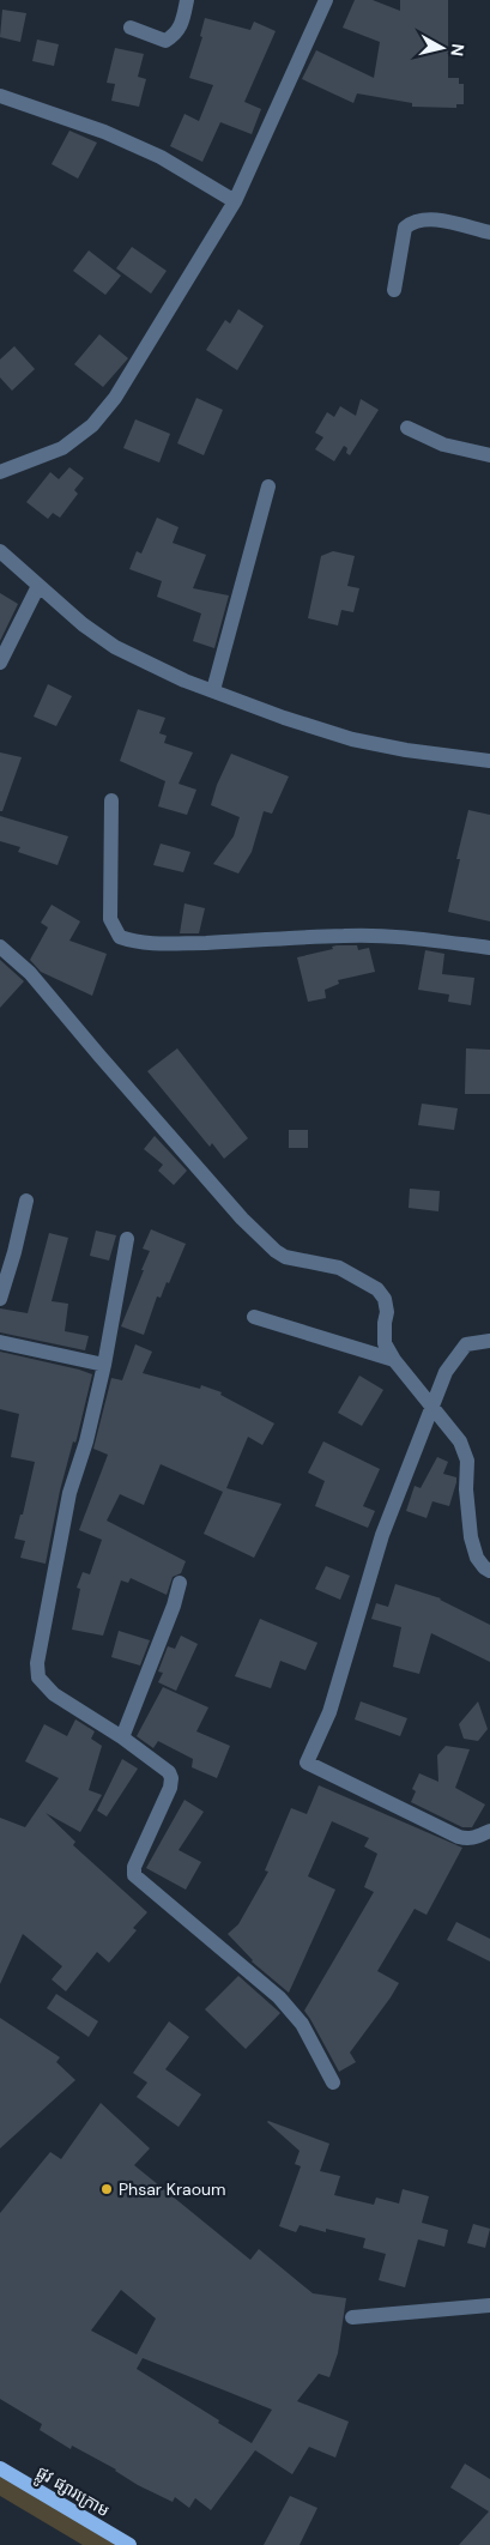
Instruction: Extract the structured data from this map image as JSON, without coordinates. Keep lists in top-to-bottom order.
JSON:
{
  "streets": {
    "main road": ["ផ្លូវ ផ្សារក្រោម"]
  },
  "places": ["Phsar Kraoum"],
  "north": "right"
}
